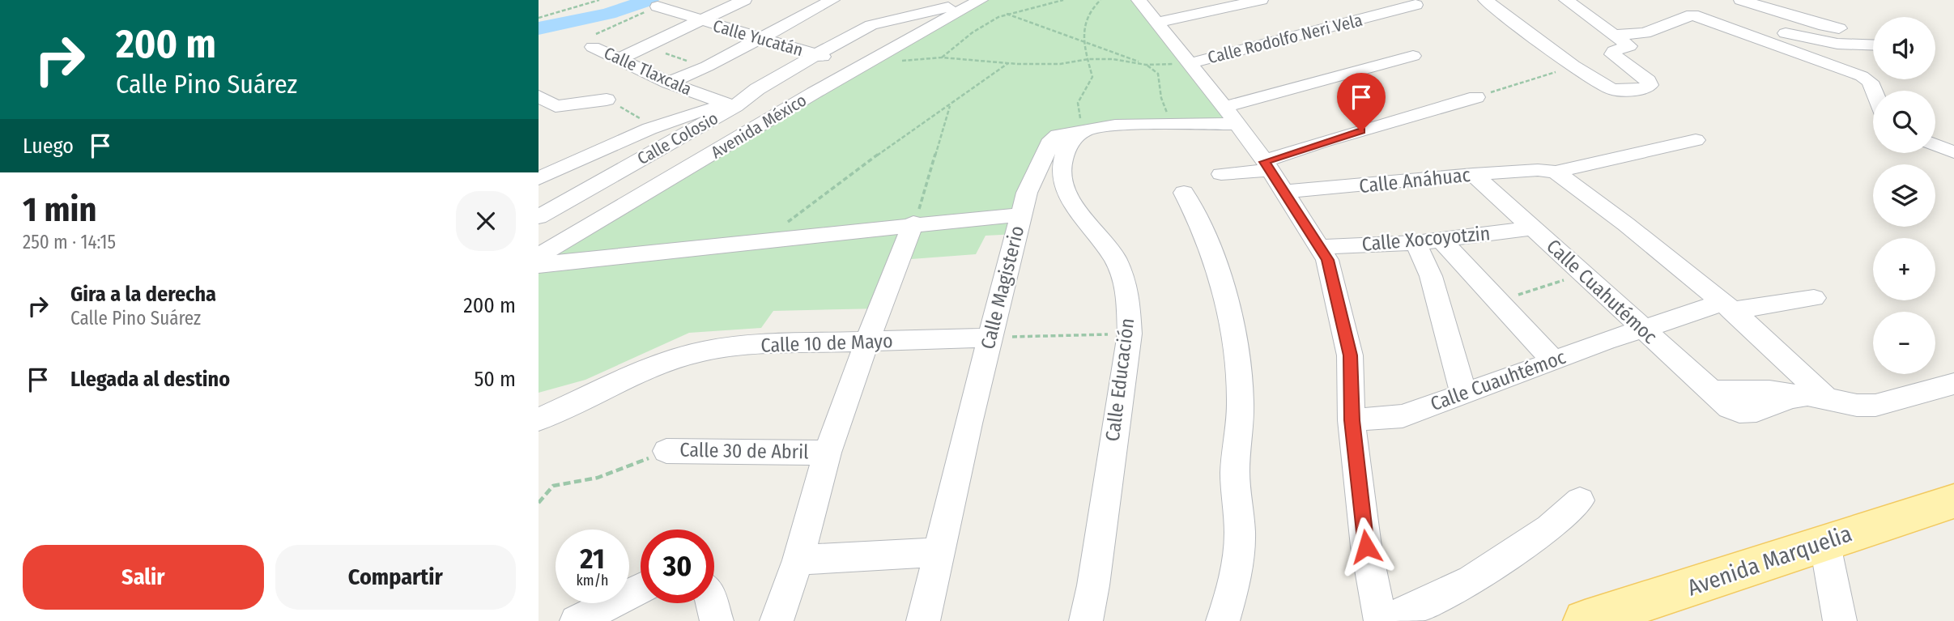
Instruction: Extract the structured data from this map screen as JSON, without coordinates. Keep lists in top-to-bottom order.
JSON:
{
  "streets": {
    "main road": ["Avenida Marquelia"],
    "street": [
      "Calle Yucatán",
      "Calle Rodolfo Neri Vela",
      "Calle Tlaxcala",
      "Avenida México",
      "Calle Colosio",
      "Calle Anáhuac",
      "Calle Xocoyotzin",
      "Calle Magisterio",
      "Calle Cuahutémoc",
      "Calle 10 de Mayo",
      "Calle Educación",
      "Calle Cuauhtémoc",
      "Calle 30 de Abril"
    ]
  },
  "crossings": [
    ["Calle Yucatán", "Avenida México"],
    ["Calle Yucatán", "Calle Colosio"],
    ["Calle Tlaxcala", "Calle Colosio"],
    ["Avenida México", "Calle Colosio"],
    ["Calle Anáhuac", "Calle Cuahutémoc"],
    ["Calle Xocoyotzin", "Calle Cuahutémoc"],
    ["Calle Magisterio", "Calle 10 de Mayo"],
    ["Calle Magisterio", "Calle Educación"],
    ["Calle Cuahutémoc", "Calle Cuauhtémoc"]
  ],
  "page": {
    "turn": ["200 m", "Calle Pino Suárez"],
    "map_buttons": ["+", "−"],
    "then": "Luego",
    "heading": ["1 min", "250 m · 14:15"],
    "list": [
      {
        "name": "Gira a la derecha",
        "note": "Calle Pino Suárez",
        "value": "200 m"
      },
      {
        "name": "Llegada al destino",
        "value": "50 m"
      }
    ],
    "speed": "21 km/h",
    "limit": "30",
    "buttons": ["Salir", "Compartir"]
  }
}
